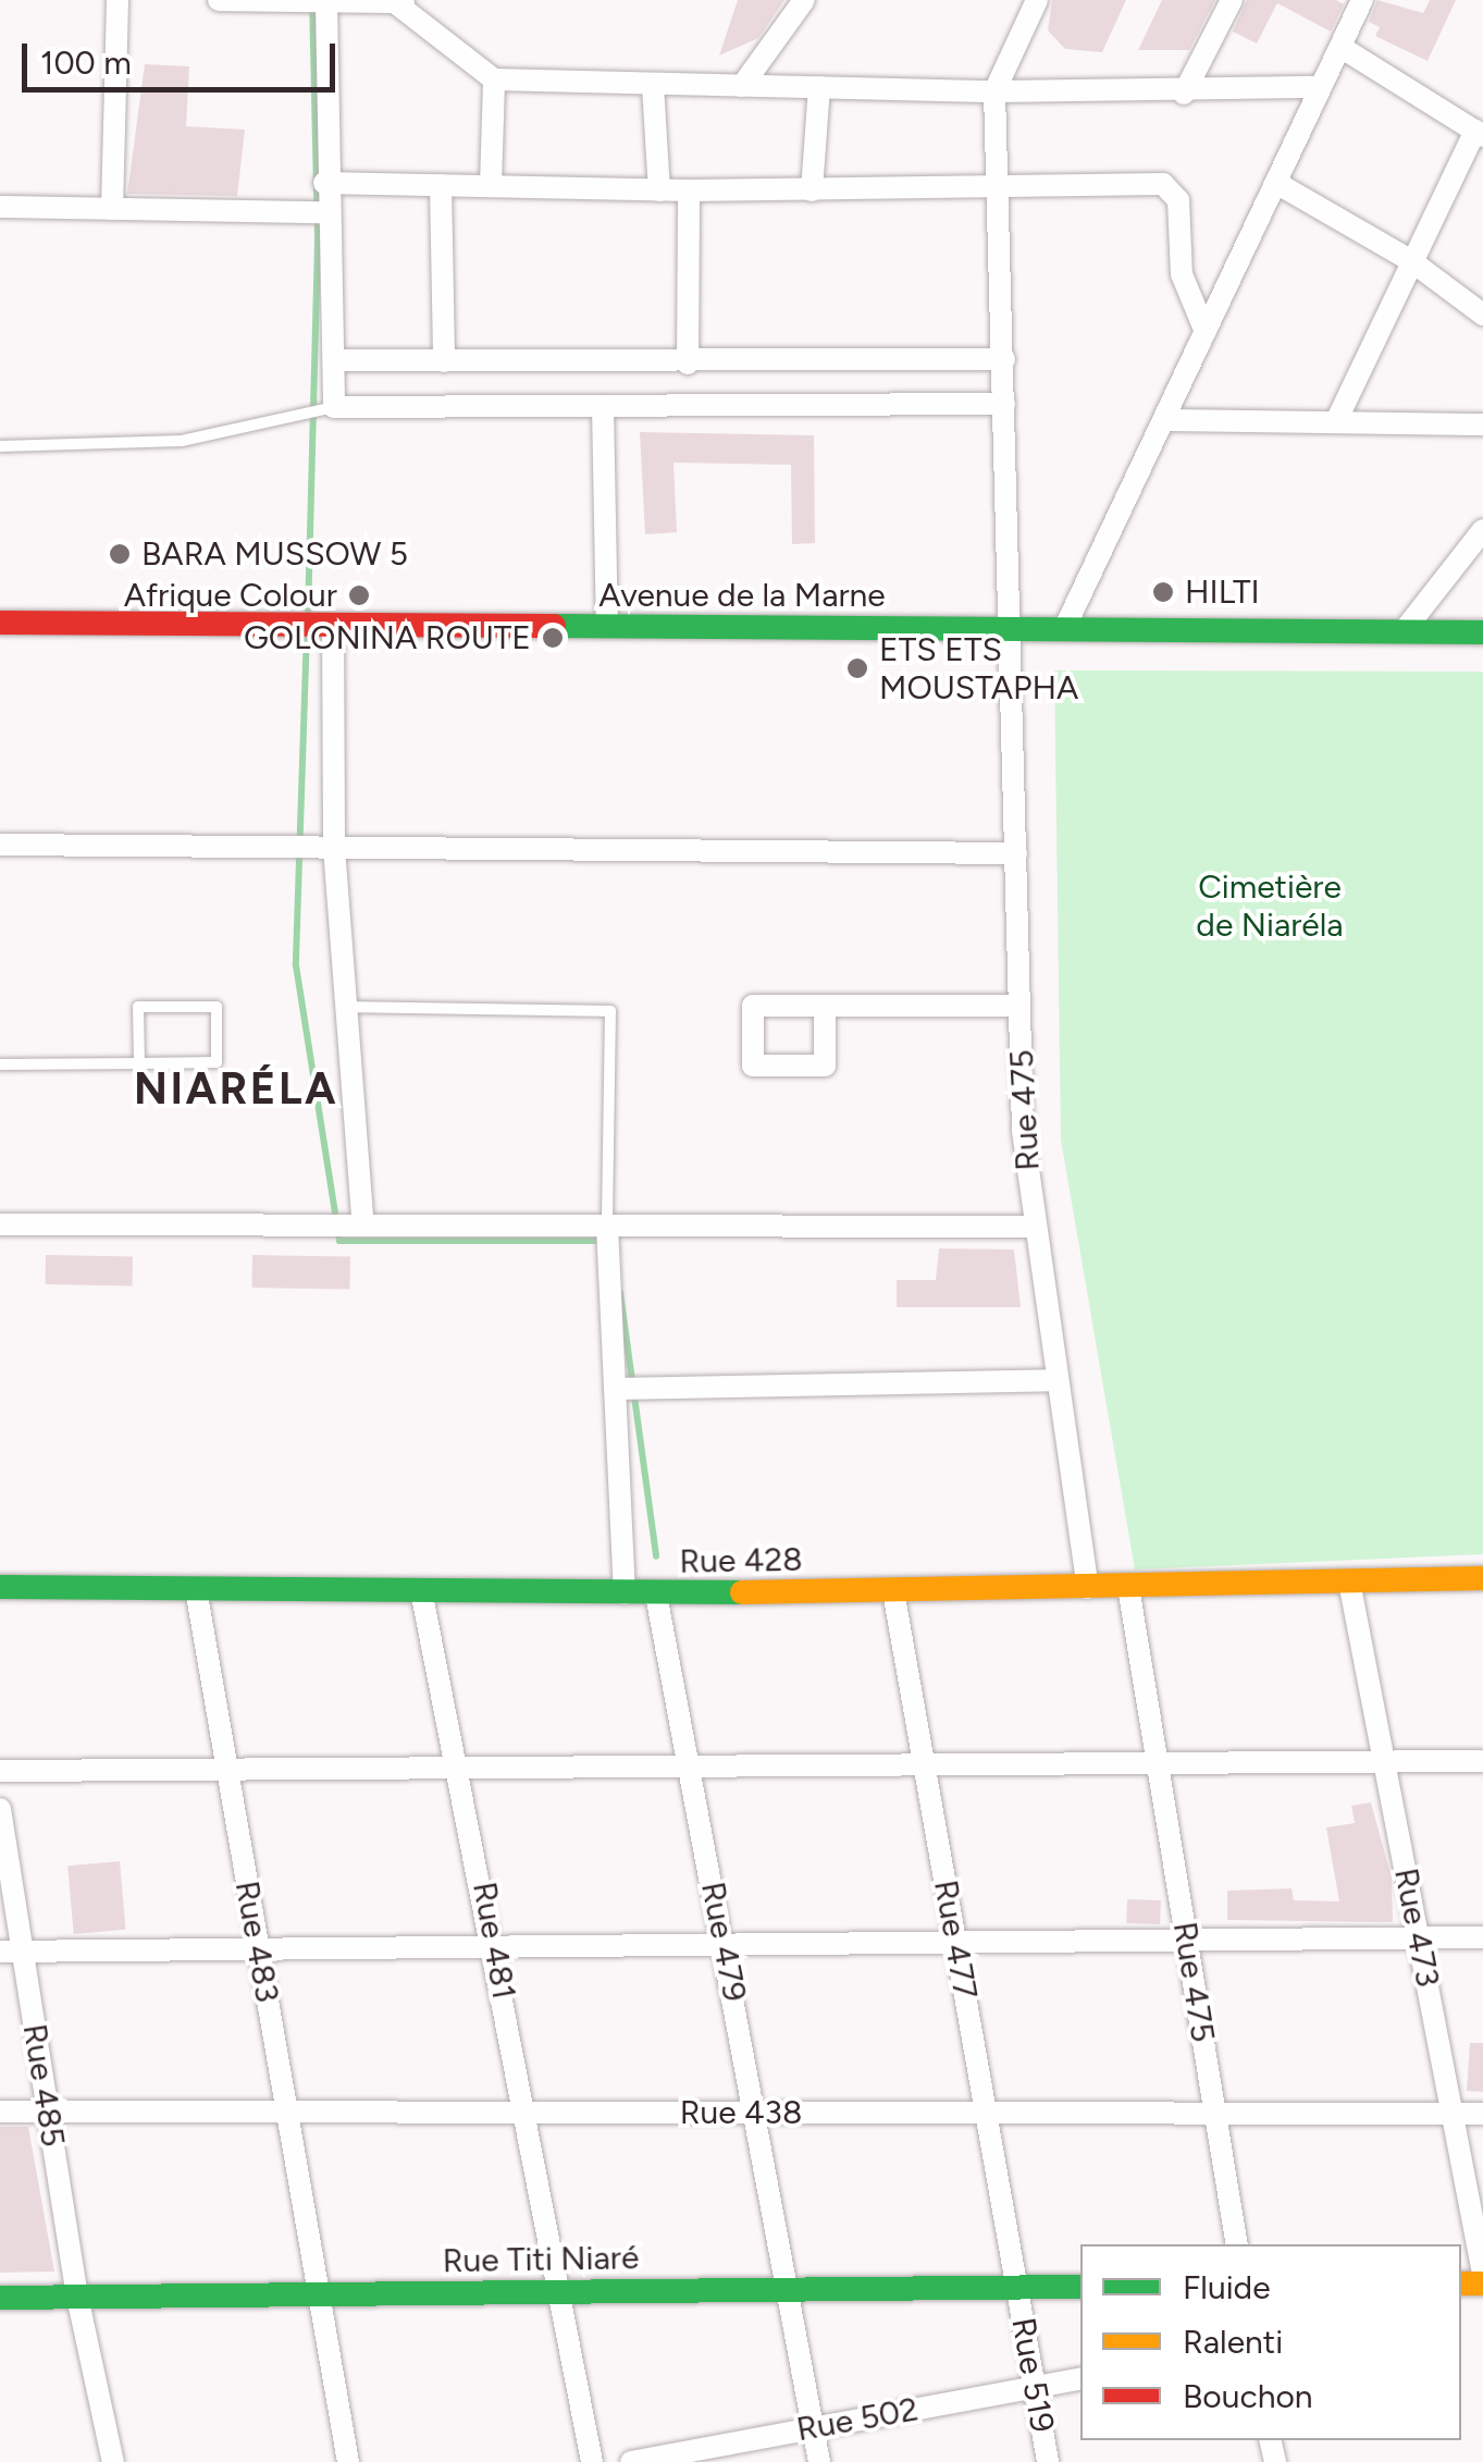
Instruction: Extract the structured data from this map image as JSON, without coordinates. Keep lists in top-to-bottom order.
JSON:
{
  "streets": {
    "street": [
      "Avenue de la Marne",
      "Rue 475",
      "Rue 428",
      "Rue 473",
      "Rue 477",
      "Rue 481",
      "Rue 483",
      "Rue 479",
      "Rue 485",
      "Rue 438",
      "Rue Titi Niaré",
      "Rue 519",
      "Rue 502"
    ]
  },
  "crossings": [
    ["Avenue de la Marne", "Rue 475"],
    ["Rue 475", "Rue 428"],
    ["Rue 475", "Rue 438"],
    ["Rue 428", "Rue 473"],
    ["Rue 428", "Rue 477"],
    ["Rue 428", "Rue 481"],
    ["Rue 428", "Rue 483"],
    ["Rue 428", "Rue 479"],
    ["Rue 473", "Rue 438"],
    ["Rue 477", "Rue 438"],
    ["Rue 477", "Rue Titi Niaré"],
    ["Rue 477", "Rue 519"],
    ["Rue 481", "Rue 438"],
    ["Rue 481", "Rue Titi Niaré"],
    ["Rue 483", "Rue 438"],
    ["Rue 483", "Rue Titi Niaré"],
    ["Rue 479", "Rue 438"],
    ["Rue 479", "Rue Titi Niaré"],
    ["Rue 479", "Rue 502"],
    ["Rue 485", "Rue 438"],
    ["Rue 485", "Rue Titi Niaré"],
    ["Rue Titi Niaré", "Rue 519"],
    ["Rue 519", "Rue 502"]
  ],
  "districts": ["NIARÉLA"],
  "parks": ["Cimetière de Niaréla"],
  "places": [
    "BARA MUSSOW 5",
    "HILTI",
    "Afrique Colour",
    "GOLONINA ROUTE",
    "ETS ETS MOUSTAPHA"
  ],
  "legend": ["Fluide", "Ralenti", "Bouchon"],
  "scale_bar": "100 m"
}
